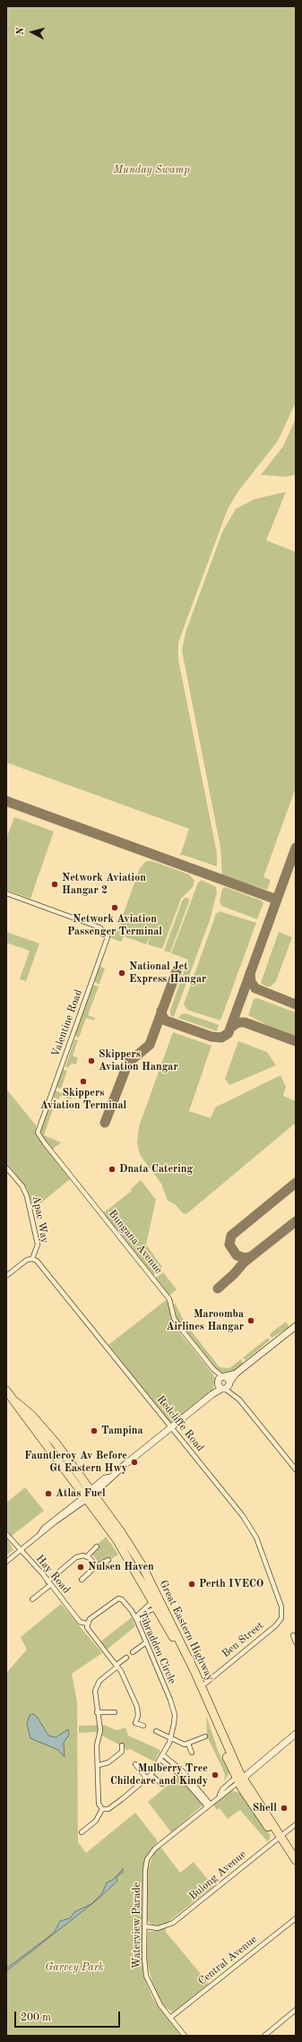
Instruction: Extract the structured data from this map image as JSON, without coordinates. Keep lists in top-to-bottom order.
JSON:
{
  "streets": {
    "highway": ["Great Eastern Highway"],
    "street": [
      "Valentine Road",
      "Apac Way",
      "Bungana Avenue",
      "Redcliffe Road",
      "Hay Road",
      "Ben Street",
      "Tibradden Circle",
      "Bulong Avenue",
      "Waterview Parade",
      "Central Avenue"
    ]
  },
  "crossings": [
    ["Valentine Road", "Bungana Avenue"],
    ["Apac Way", "Redcliffe Road"],
    ["Redcliffe Road", "Ben Street"],
    ["Hay Road", "Tibradden Circle"],
    ["Great Eastern Highway", "Ben Street"],
    ["Great Eastern Highway", "Bulong Avenue"],
    ["Bulong Avenue", "Waterview Parade"],
    ["Waterview Parade", "Central Avenue"]
  ],
  "parks": ["Munday Swamp", "Garvey Park"],
  "places": [
    "Network Aviation Hangar 2",
    "Network Aviation Passenger Terminal",
    "National Jet Express Hangar",
    "Skippers Aviation Hangar",
    "Skippers Aviation Terminal",
    "Dnata Catering",
    "Maroomba Airlines Hangar",
    "Tampina",
    "Fauntleroy Av Before Gt Eastern Hwy",
    "Atlas Fuel",
    "Nulsen Haven",
    "Perth IVECO",
    "Mulberry Tree Childcare and Kindy",
    "Shell"
  ],
  "scale_bar": "200 m",
  "north": "left"
}
